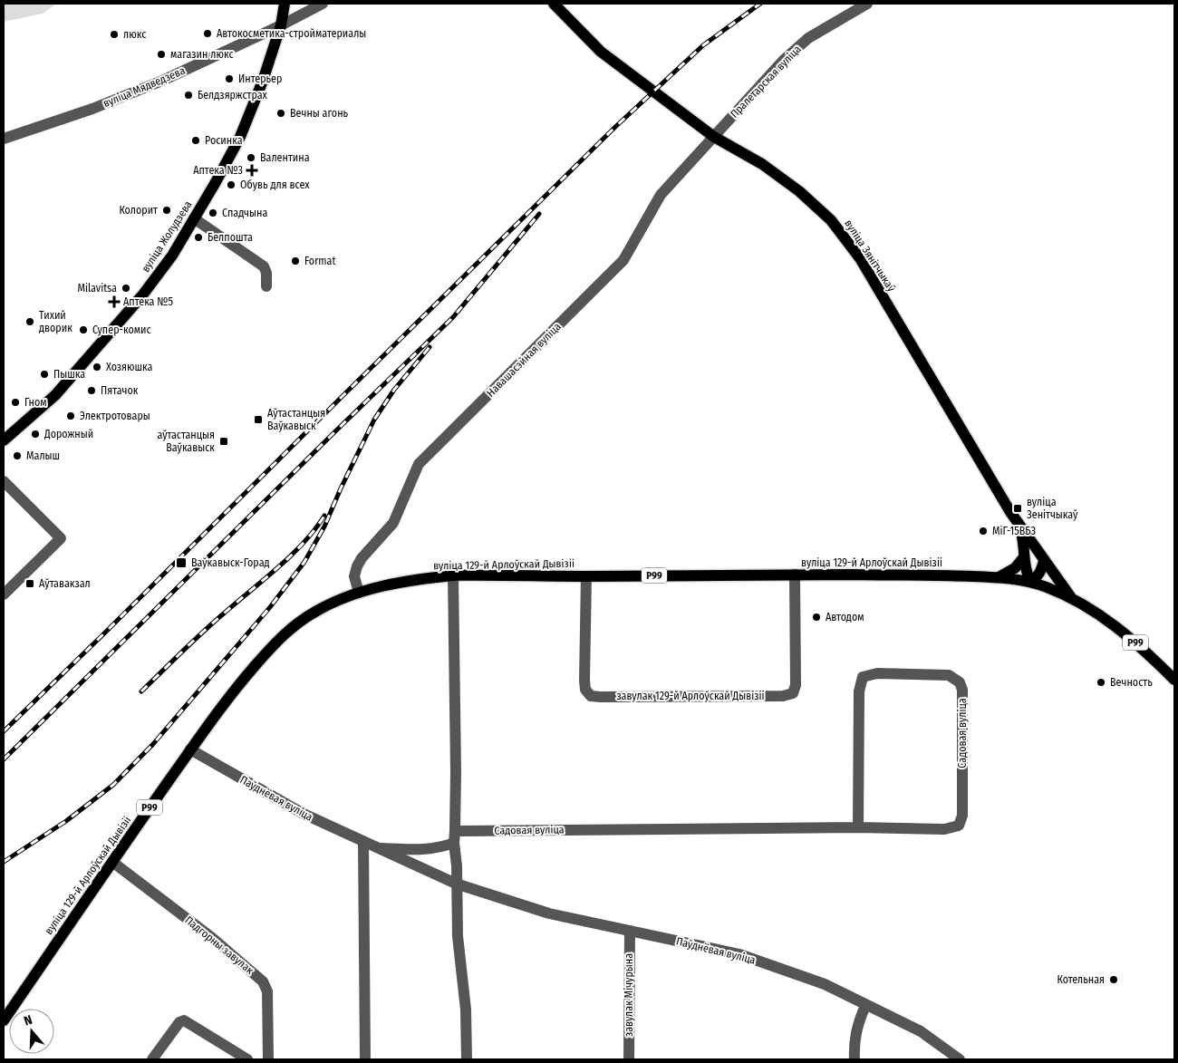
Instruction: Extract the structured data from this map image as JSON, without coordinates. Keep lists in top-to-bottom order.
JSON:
{
  "streets": {
    "main road": [
      "вуліца Жолудзева",
      "вуліца Зянітчыкаў",
      "вуліца 129-й Арлоўскай Дывізіі",
      "Р99"
    ],
    "street": [
      "Пралетарская вуліца",
      "вуліца Мядведзева",
      "Навашасэйная вуліца",
      "завулак 129-й Арлоўскай Дывізіі",
      "Садовая вуліца",
      "Паўднёвая вуліца",
      "Падгорны завулак",
      "завулак Мічурына"
    ]
  },
  "crossings": [
    ["Пралетарская вуліца", "вуліца Зянітчыкаў"],
    ["Пралетарская вуліца", "Навашасэйная вуліца"],
    ["вуліца Мядведзева", "вуліца Жолудзева"],
    ["вуліца Зянітчыкаў", "Навашасэйная вуліца"],
    ["вуліца Зянітчыкаў", "Р99"],
    ["Навашасэйная вуліца", "вуліца 129-й Арлоўскай Дывізіі"],
    ["вуліца 129-й Арлоўскай Дывізіі", "Р99"],
    ["вуліца 129-й Арлоўскай Дывізіі", "завулак 129-й Арлоўскай Дывізіі"],
    ["вуліца 129-й Арлоўскай Дывізіі", "Паўднёвая вуліца"],
    ["вуліца 129-й Арлоўскай Дывізіі", "Падгорны завулак"],
    ["Паўднёвая вуліца", "завулак Мічурына"]
  ],
  "places": {
    "other": [
      "Автокосметика-стройматериалы",
      "люкс",
      "магазин люкс",
      "Интерьер",
      "Белдзяржстрах",
      "Вечны агонь",
      "Росинка",
      "Валентина",
      "Обувь для всех",
      "Колорит",
      "Спадчына",
      "Белпошта",
      "Format",
      "Milavitsa",
      "Тихий дворик",
      "Супер-комис",
      "Хозяюшка",
      "Пышка",
      "Пятачок",
      "Гном",
      "Электротовары",
      "Дорожный",
      "Малыш",
      "МіГ-15ВБЗ",
      "Автодом",
      "Вечность",
      "Котельная"
    ],
    "health": ["Аптека №3", "Аптека №5"],
    "transit": [
      "Аўтастанцыя Ваўкавыск",
      "аўтастанцыя Ваўкавыск",
      "вуліца Зенітчыкаў",
      "Ваўкавыск-Горад",
      "Аўтавакзал"
    ]
  },
  "north": "top"
}
